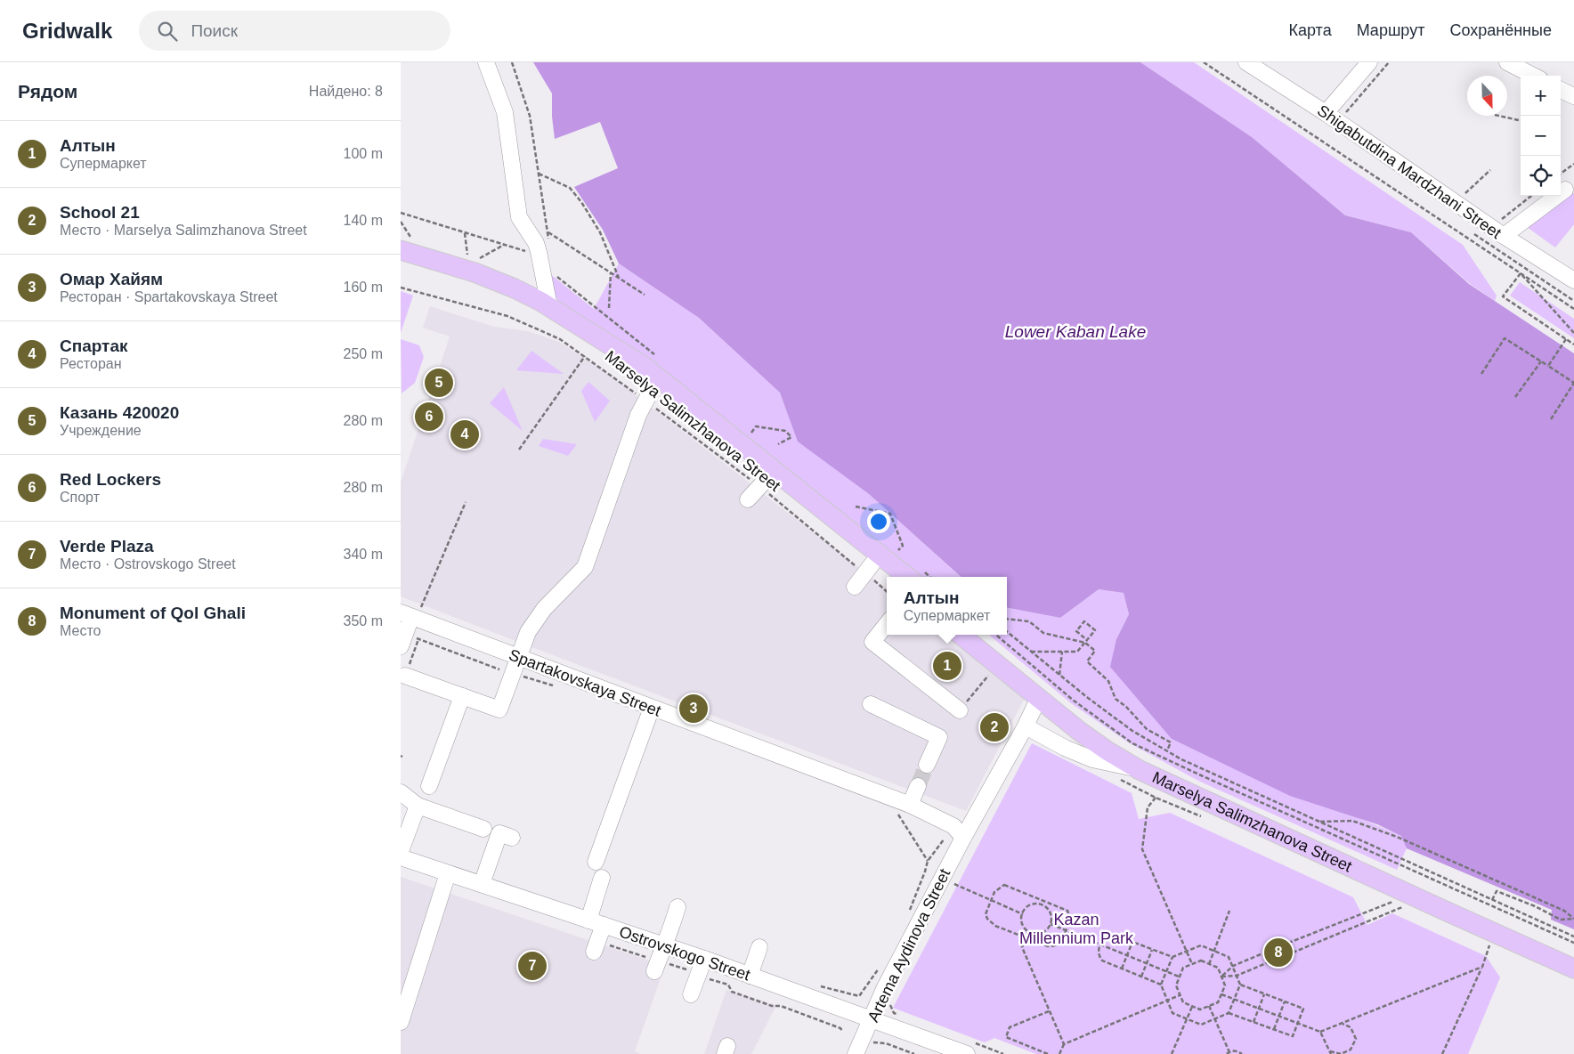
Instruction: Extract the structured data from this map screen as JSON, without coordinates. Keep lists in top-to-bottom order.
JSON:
{
  "streets": {
    "main road": ["Marselya Salimzhanova Street"],
    "street": [
      "Shigabutdina Mardzhani Street",
      "Spartakovskaya Street",
      "Artema Aydinova Street",
      "Ostrovskogo Street"
    ]
  },
  "crossings": [
    ["Marselya Salimzhanova Street", "Artema Aydinova Street"],
    ["Spartakovskaya Street", "Artema Aydinova Street"],
    ["Artema Aydinova Street", "Ostrovskogo Street"]
  ],
  "water": ["Lower Kaban Lake"],
  "parks": ["Kazan Millennium Park"],
  "north": "bottom",
  "page": {
    "header": "Gridwalk",
    "search": "Поиск",
    "nav": ["Карта", "Маршрут", "Сохранённые"],
    "heading": ["Рядом", "Найдено: 8"],
    "map_buttons": ["+", "−"],
    "list": [
      {
        "mark": "1",
        "name": "Алтын",
        "note": "Супермаркет",
        "value": "100 m"
      },
      {
        "mark": "2",
        "name": "School 21",
        "note": "Место · Marselya Salimzhanova Street",
        "value": "140 m"
      },
      {
        "mark": "3",
        "name": "Омар Хайям",
        "note": "Ресторан · Spartakovskaya Street",
        "value": "160 m"
      },
      {
        "mark": "4",
        "name": "Спартак",
        "note": "Ресторан",
        "value": "250 m"
      },
      {
        "mark": "5",
        "name": "Казань 420020",
        "note": "Учреждение",
        "value": "280 m"
      },
      {
        "mark": "6",
        "name": "Red Lockers",
        "note": "Спорт",
        "value": "280 m"
      },
      {
        "mark": "7",
        "name": "Verde Plaza",
        "note": "Место · Ostrovskogo Street",
        "value": "340 m"
      },
      {
        "mark": "8",
        "name": "Monument of Qol Ghali",
        "note": "Место",
        "value": "350 m"
      }
    ],
    "pins": [
      "5",
      "6",
      "4",
      "1",
      "3",
      "2",
      "8",
      "7"
    ],
    "popup": ["Алтын", "Супермаркет"]
  }
}
